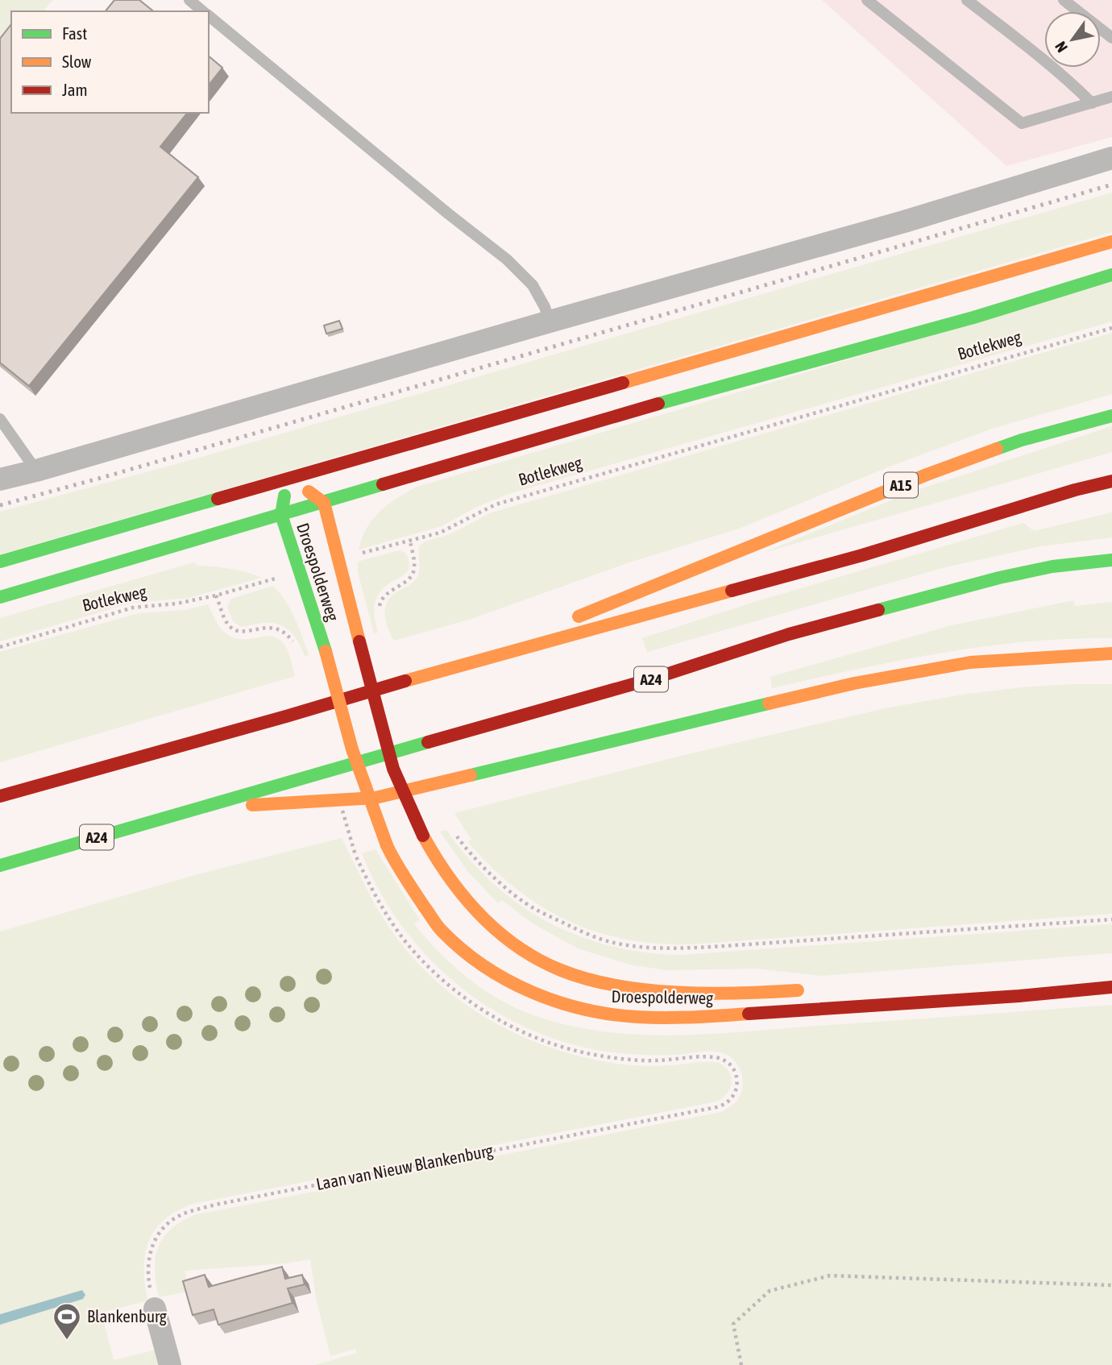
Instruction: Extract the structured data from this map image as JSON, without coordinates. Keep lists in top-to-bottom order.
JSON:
{
  "streets": {
    "main road": [
      "Botlekweg",
      "A15",
      "Droespolderweg",
      "A24"
    ],
    "path": ["Laan van Nieuw Blankenburg"]
  },
  "crossings": [
    ["Botlekweg", "Droespolderweg"]
  ],
  "places": {
    "sports": ["Blankenburg"]
  },
  "legend": ["Fast", "Slow", "Jam"],
  "north": "bottom left"
}
